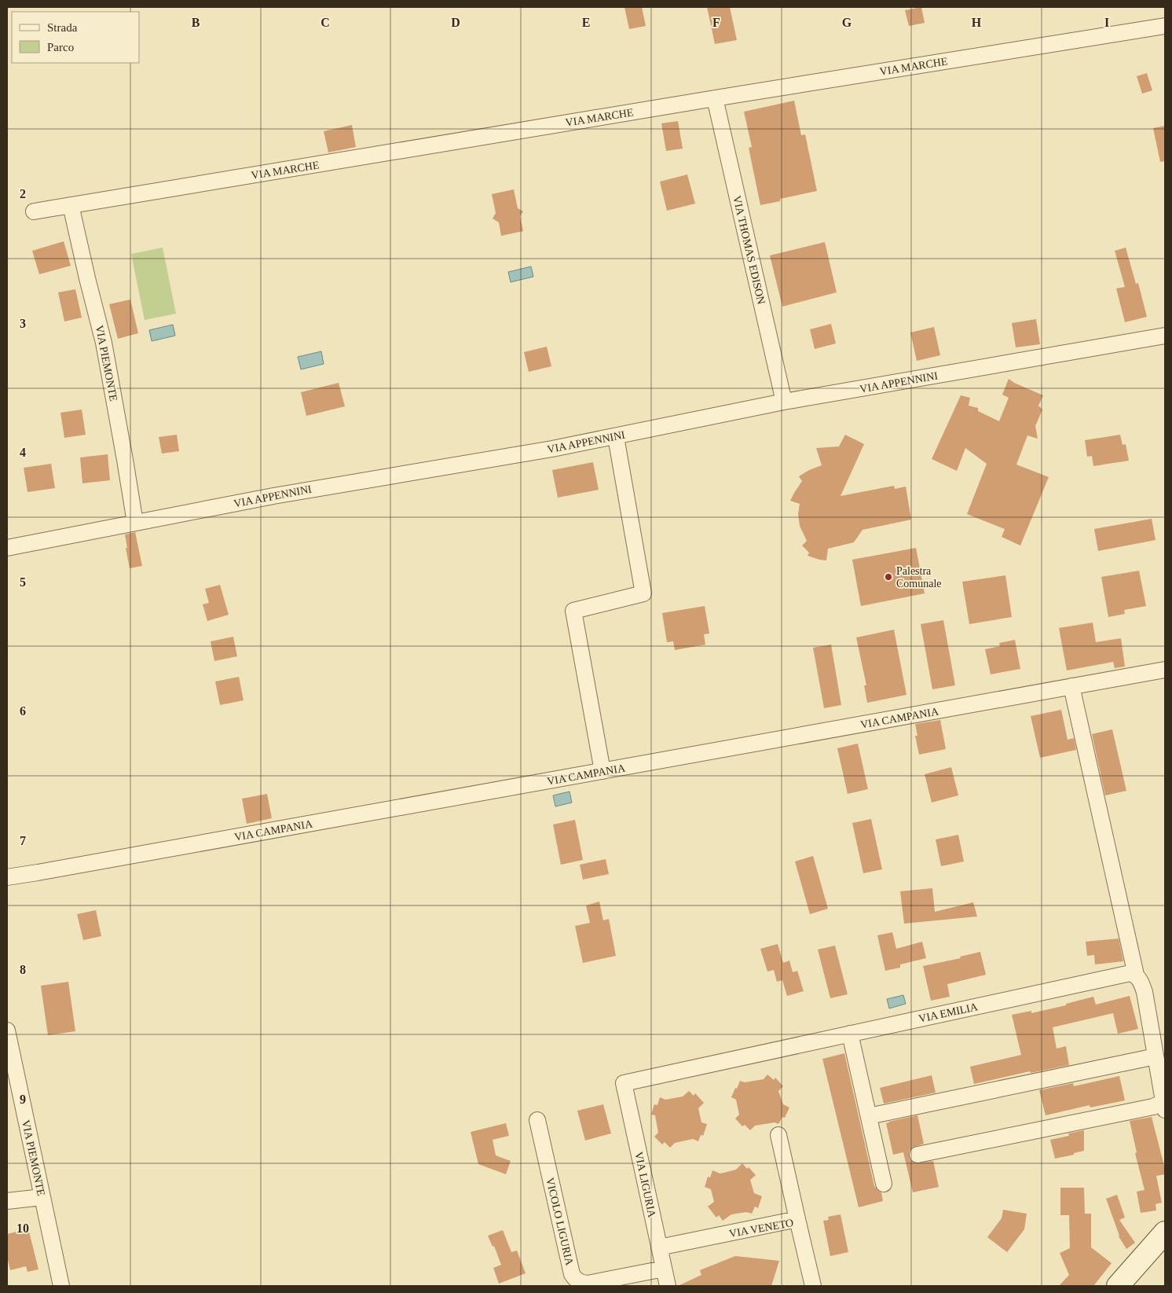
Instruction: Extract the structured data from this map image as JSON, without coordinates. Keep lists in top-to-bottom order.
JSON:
{
  "streets": {
    "street": [
      "VIA MARCHE",
      "VIA THOMAS EDISON",
      "VIA PIEMONTE",
      "VIA APPENNINI",
      "VIA CAMPANIA",
      "VIA EMILIA",
      "VIA LIGURIA",
      "VICOLO LIGURIA",
      "VIA VENETO"
    ]
  },
  "crossings": [
    ["VIA MARCHE", "VIA THOMAS EDISON"],
    ["VIA MARCHE", "VIA PIEMONTE"],
    ["VIA THOMAS EDISON", "VIA APPENNINI"],
    ["VIA PIEMONTE", "VIA APPENNINI"],
    ["VIA EMILIA", "VIA LIGURIA"],
    ["VIA LIGURIA", "VICOLO LIGURIA"],
    ["VIA LIGURIA", "VIA VENETO"]
  ],
  "places": ["Palestra Comunale"],
  "legend": ["Strada", "Parco"],
  "grid": {
    "columns": [
      "B",
      "C",
      "D",
      "E",
      "F",
      "G",
      "H",
      "I"
    ],
    "rows": [
      "2",
      "3",
      "4",
      "5",
      "6",
      "7",
      "8",
      "9",
      "10"
    ]
  }
}
